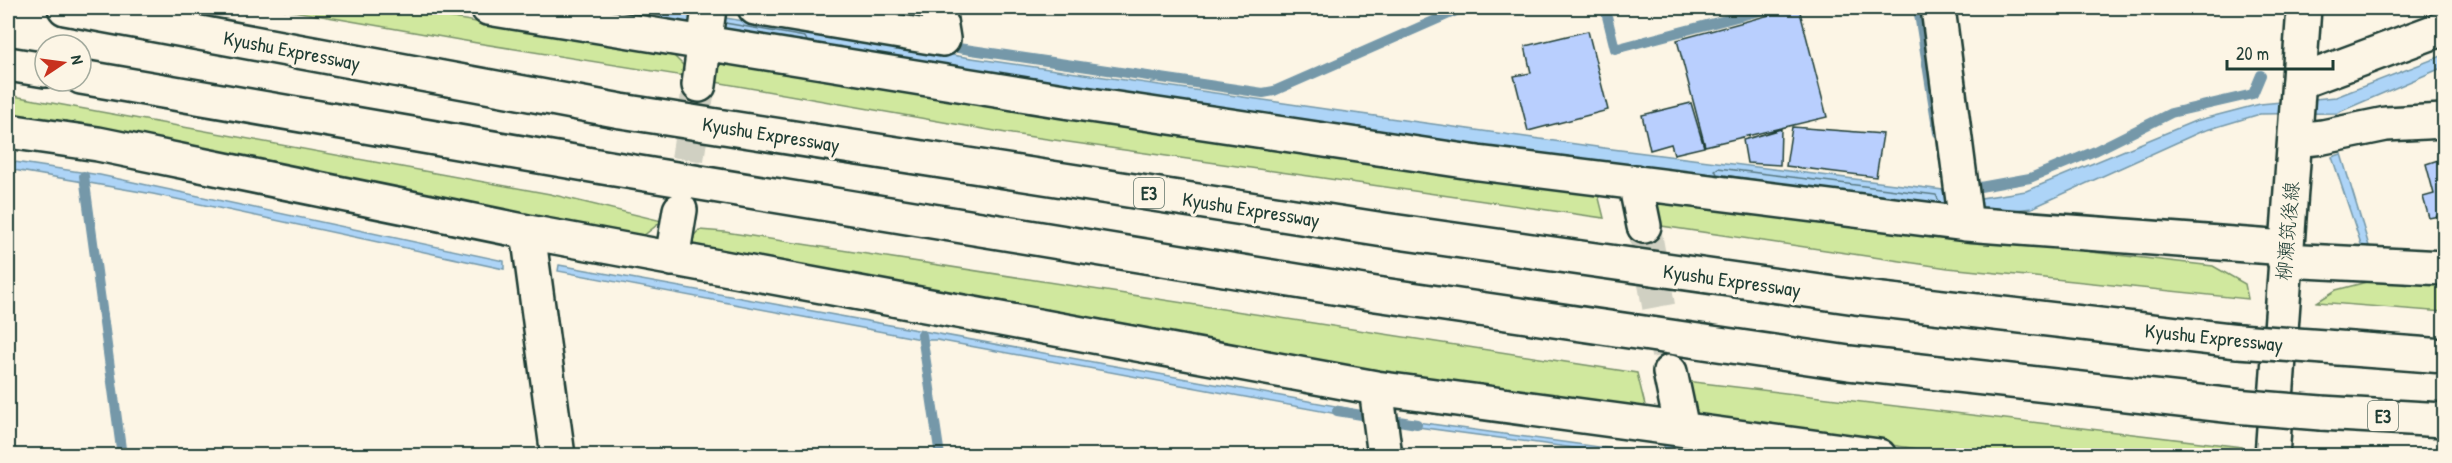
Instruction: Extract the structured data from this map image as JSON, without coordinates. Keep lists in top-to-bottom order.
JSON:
{
  "streets": {
    "main road": ["Kyushu Expressway", "E3", "柳瀬筑後線"]
  },
  "scale_bar": "20 m",
  "north": "right"
}
